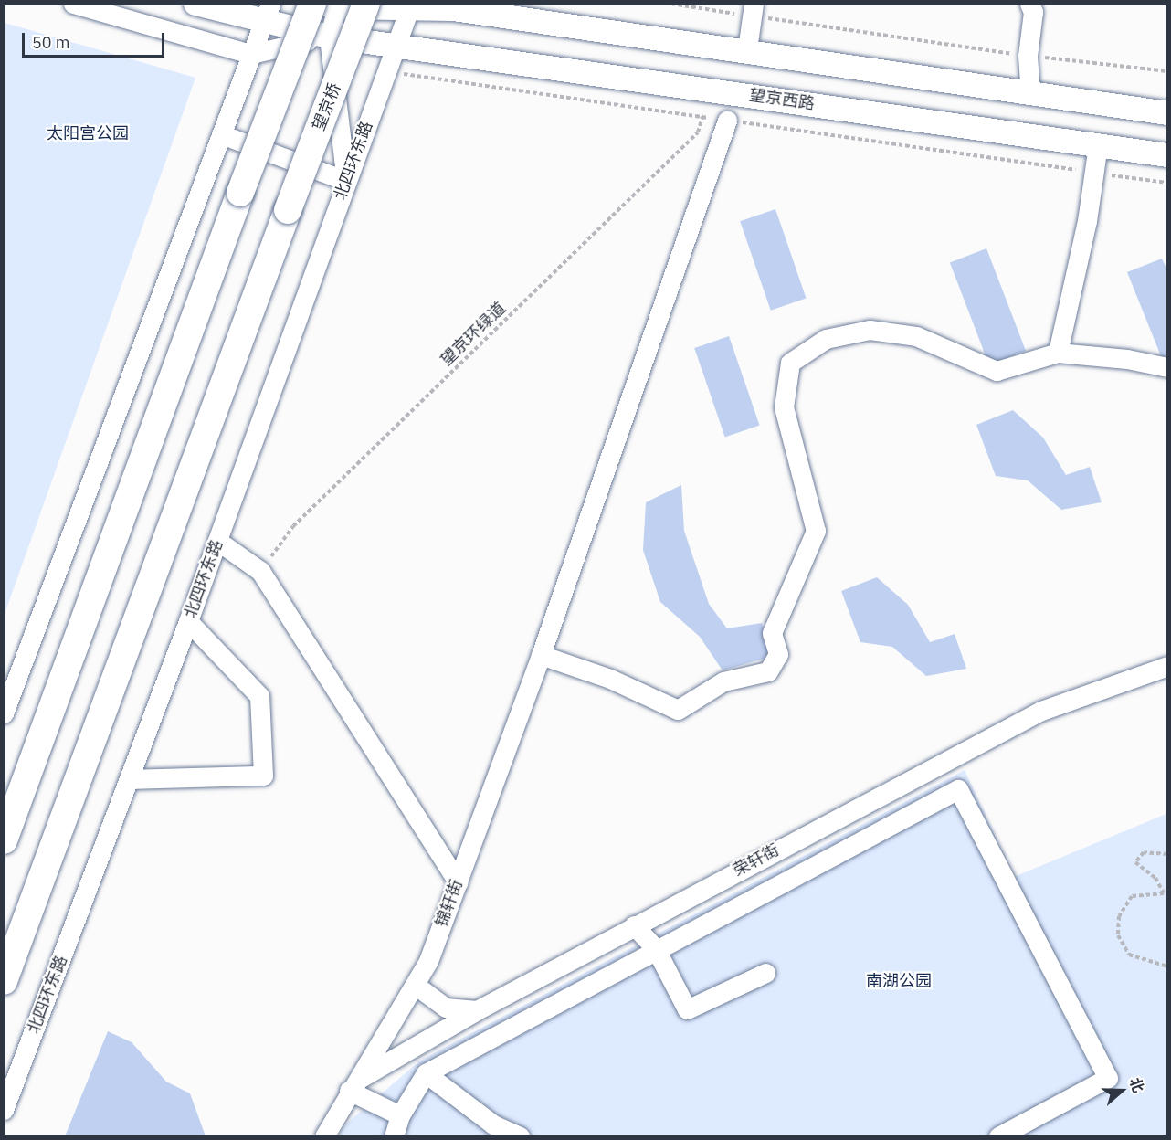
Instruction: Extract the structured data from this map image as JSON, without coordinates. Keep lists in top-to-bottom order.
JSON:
{
  "streets": {
    "highway": ["望京桥"],
    "main road": ["望京西路"],
    "street": ["北四环东路", "荣轩街", "锦轩街"],
    "path": ["望京环绿道"]
  },
  "crossings": [
    ["望京西路", "北四环东路"],
    ["荣轩街", "锦轩街"]
  ],
  "parks": ["太阳宫公园", "南湖公园"],
  "scale_bar": "50 m",
  "north": "right"
}
